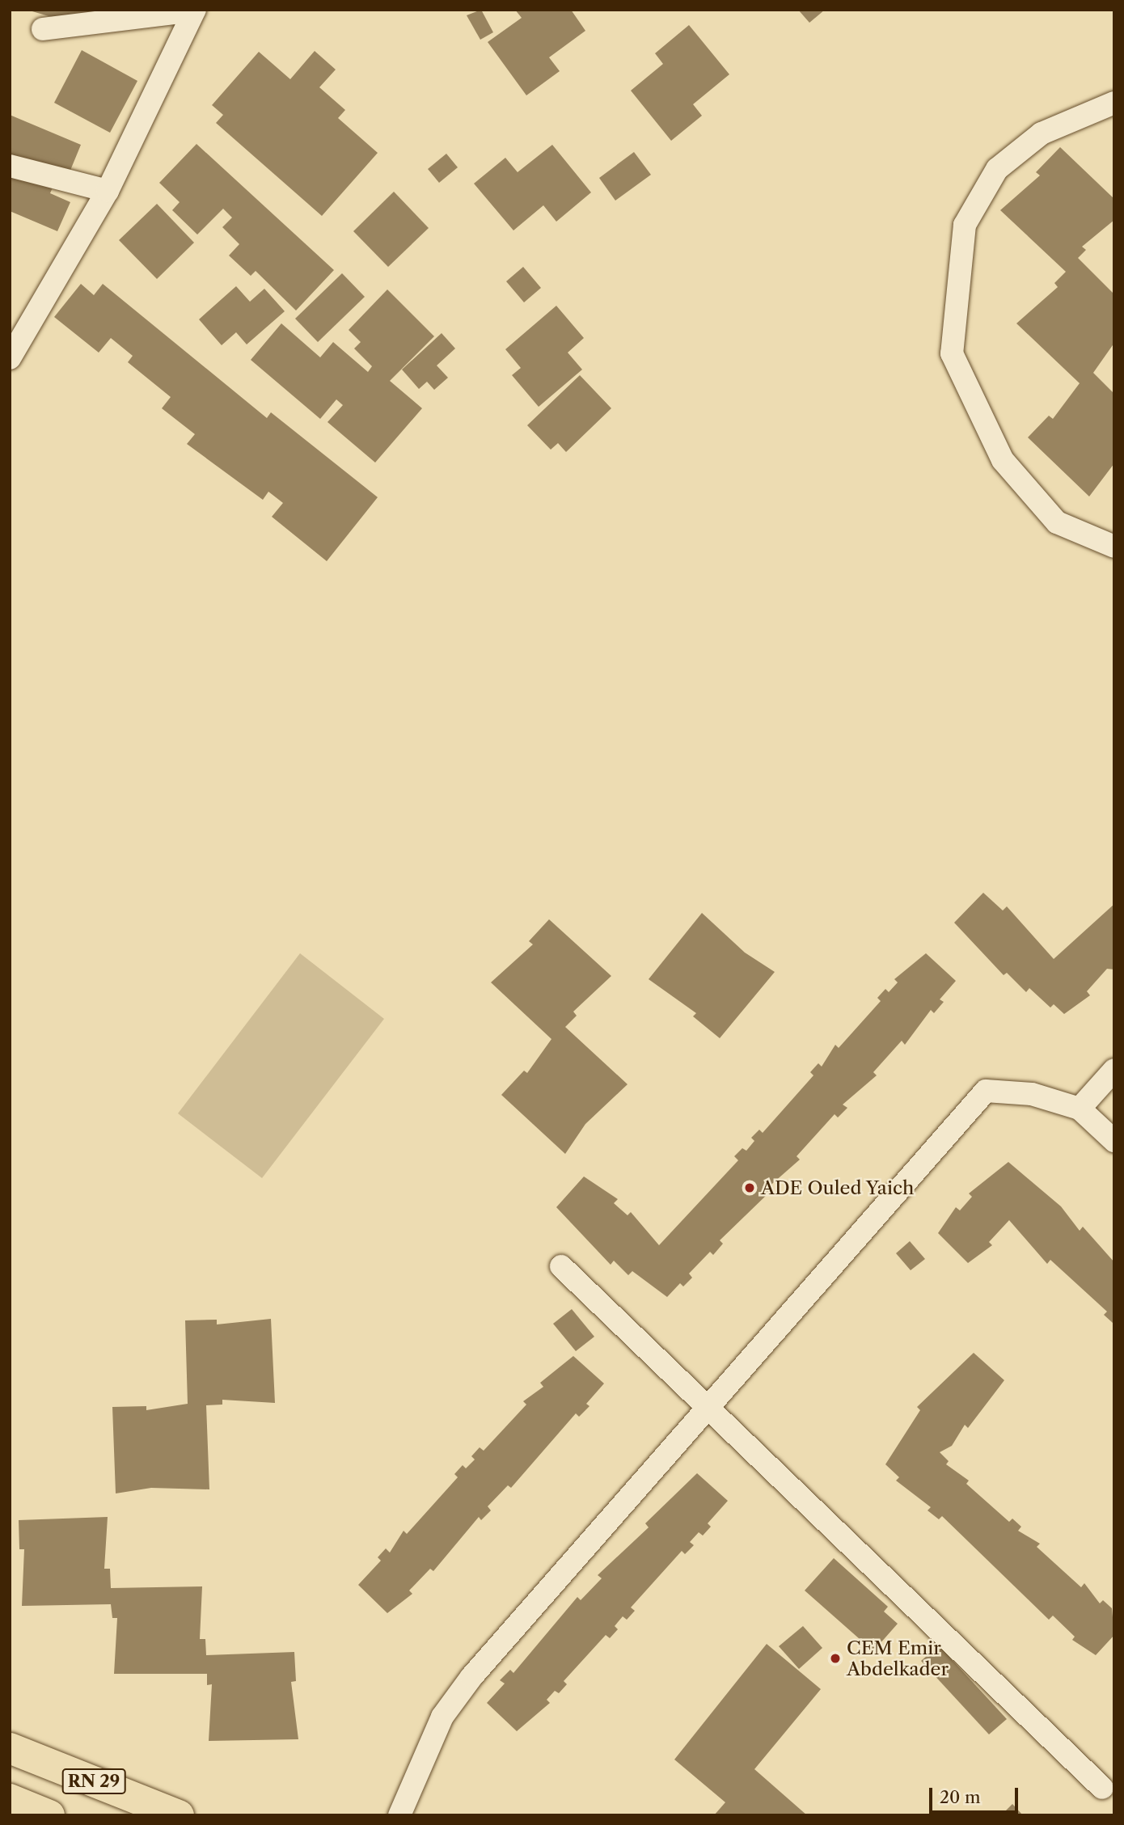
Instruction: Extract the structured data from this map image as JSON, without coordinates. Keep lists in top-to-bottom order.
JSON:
{
  "streets": {
    "highway": ["RN 29"]
  },
  "places": ["ADE Ouled Yaich", "CEM Emir Abdelkader"],
  "scale_bar": "20 m"
}
